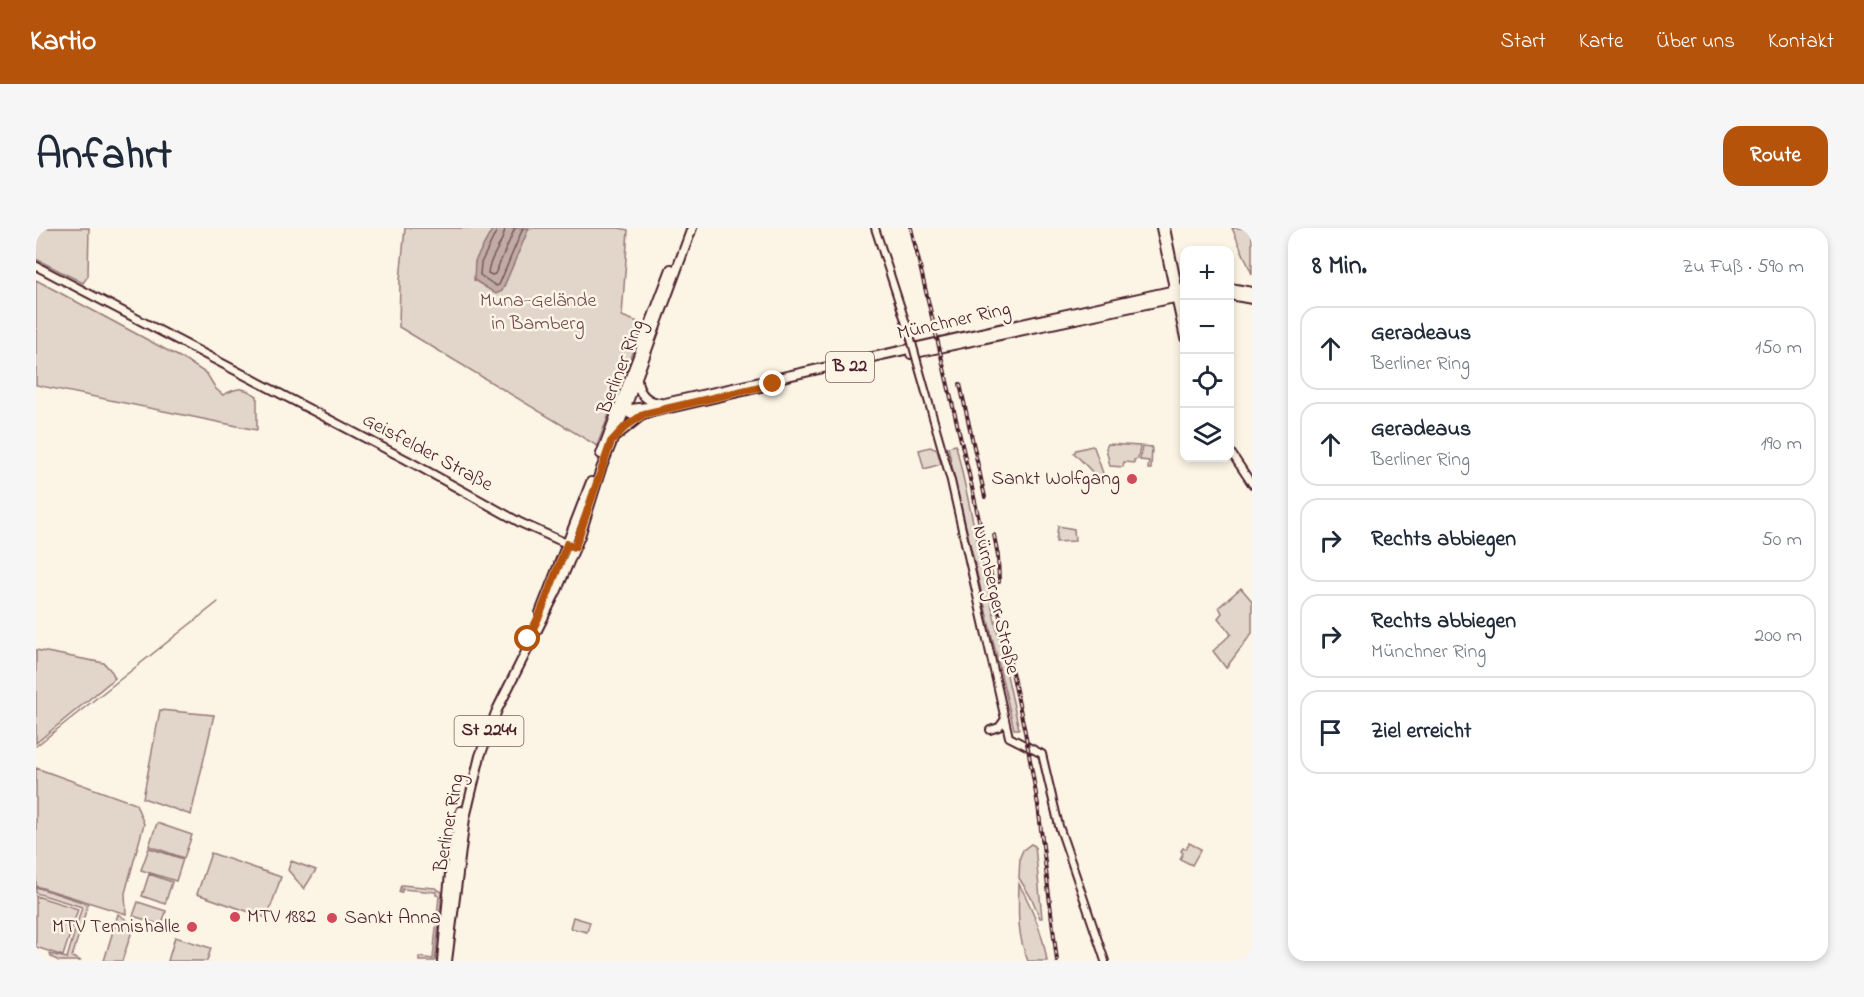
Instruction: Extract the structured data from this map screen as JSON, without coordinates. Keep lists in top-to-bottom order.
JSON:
{
  "streets": {
    "main road": [
      "Münchner Ring",
      "Berliner Ring",
      "B 22",
      "Geisfelder Straße",
      "St 2244"
    ],
    "street": ["Nürnberger Straße"]
  },
  "crossings": [
    ["Münchner Ring", "Berliner Ring"],
    ["Münchner Ring", "B 22"],
    ["Berliner Ring", "B 22"],
    ["Berliner Ring", "Geisfelder Straße"]
  ],
  "parks": ["Muna-Gelände in Bamberg"],
  "places": [
    "Sankt Wolfgang",
    "MTV 1882",
    "Sankt Anna",
    "MTV Tennishalle"
  ],
  "page": {
    "header": "Kartio",
    "nav": [
      "Start",
      "Karte",
      "Über uns",
      "Kontakt"
    ],
    "title": "Anfahrt",
    "buttons": "Route",
    "heading": ["8 Min.", "Zu Fuß · 590 m"],
    "map_buttons": ["+", "−"],
    "list": [
      ["Geradeaus", "Berliner Ring", "150 m"],
      ["Geradeaus", "Berliner Ring", "190 m"],
      ["Rechts abbiegen", "50 m"],
      ["Rechts abbiegen", "Münchner Ring", "200 m"],
      "Ziel erreicht"
    ]
  }
}
